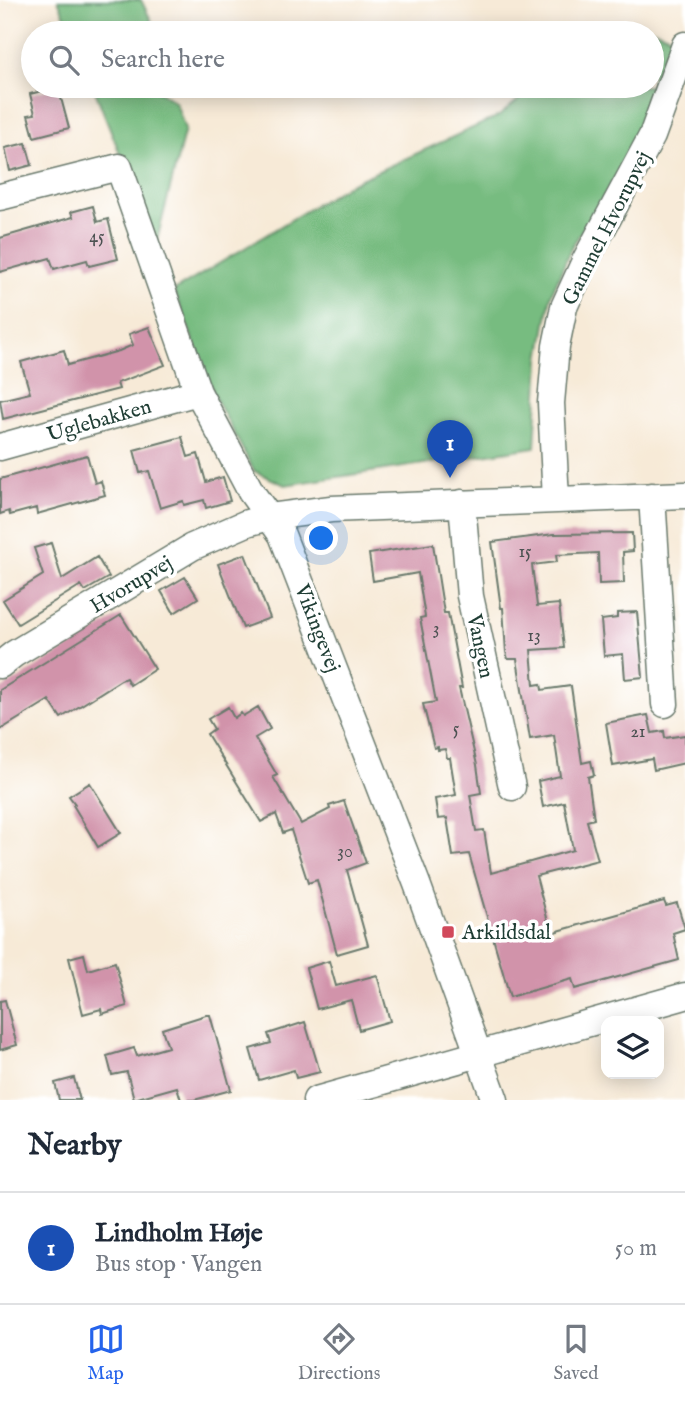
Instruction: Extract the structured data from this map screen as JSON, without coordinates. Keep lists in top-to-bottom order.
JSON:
{
  "streets": {
    "street": [
      "Gammel Hvorupvej",
      "Uglebakken",
      "Hvorupvej",
      "Vikingevej",
      "Vangen"
    ]
  },
  "crossings": [
    ["Uglebakken", "Vikingevej"],
    ["Hvorupvej", "Vikingevej"]
  ],
  "places": {
    "transit": ["Arkildsdal"]
  },
  "house_numbers": [
    "45",
    "15",
    "3",
    "13",
    "5",
    "21",
    "30"
  ],
  "page": {
    "search": "Search here",
    "pins": "1",
    "heading": "Nearby",
    "list": [
      {
        "mark": "1",
        "name": "Lindholm Høje",
        "note": "Bus stop · Vangen",
        "value": "50 m"
      }
    ],
    "nav": ["Map", "Directions", "Saved"]
  }
}
